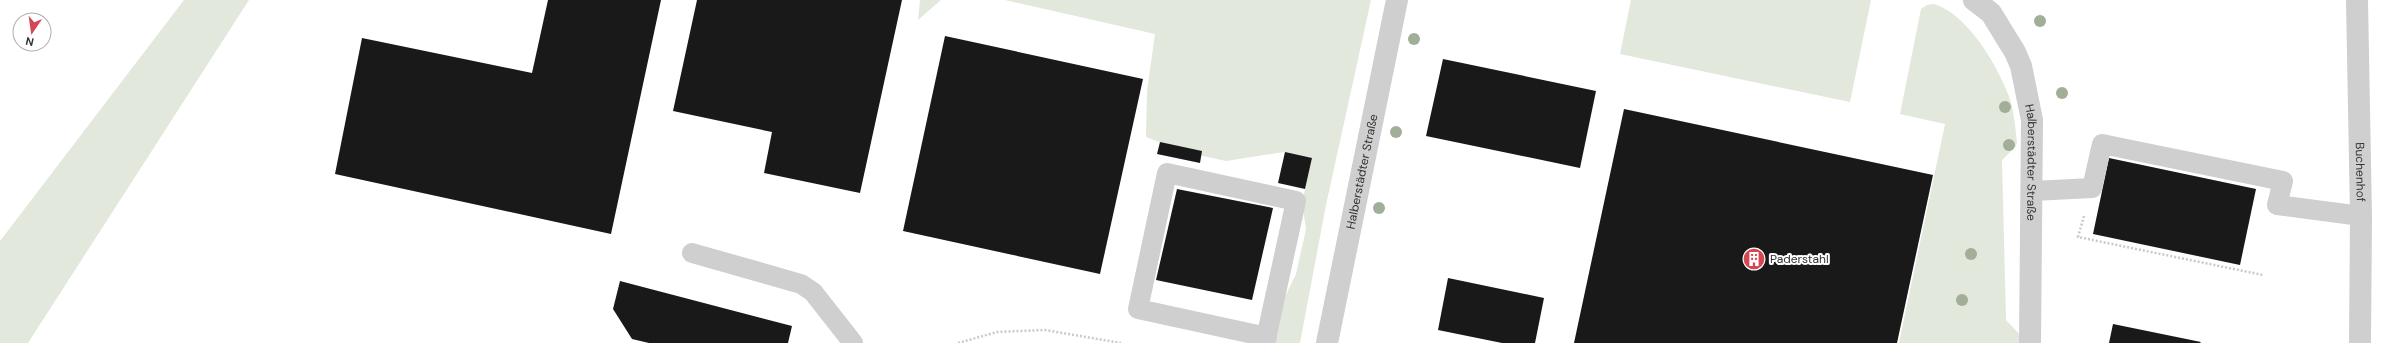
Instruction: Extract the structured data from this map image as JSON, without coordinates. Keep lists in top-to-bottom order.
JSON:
{
  "streets": {
    "street": ["Halberstädter Straße", "Buchenhof"]
  },
  "places": {
    "building": ["Paderstahl"]
  },
  "north": "bottom"
}
